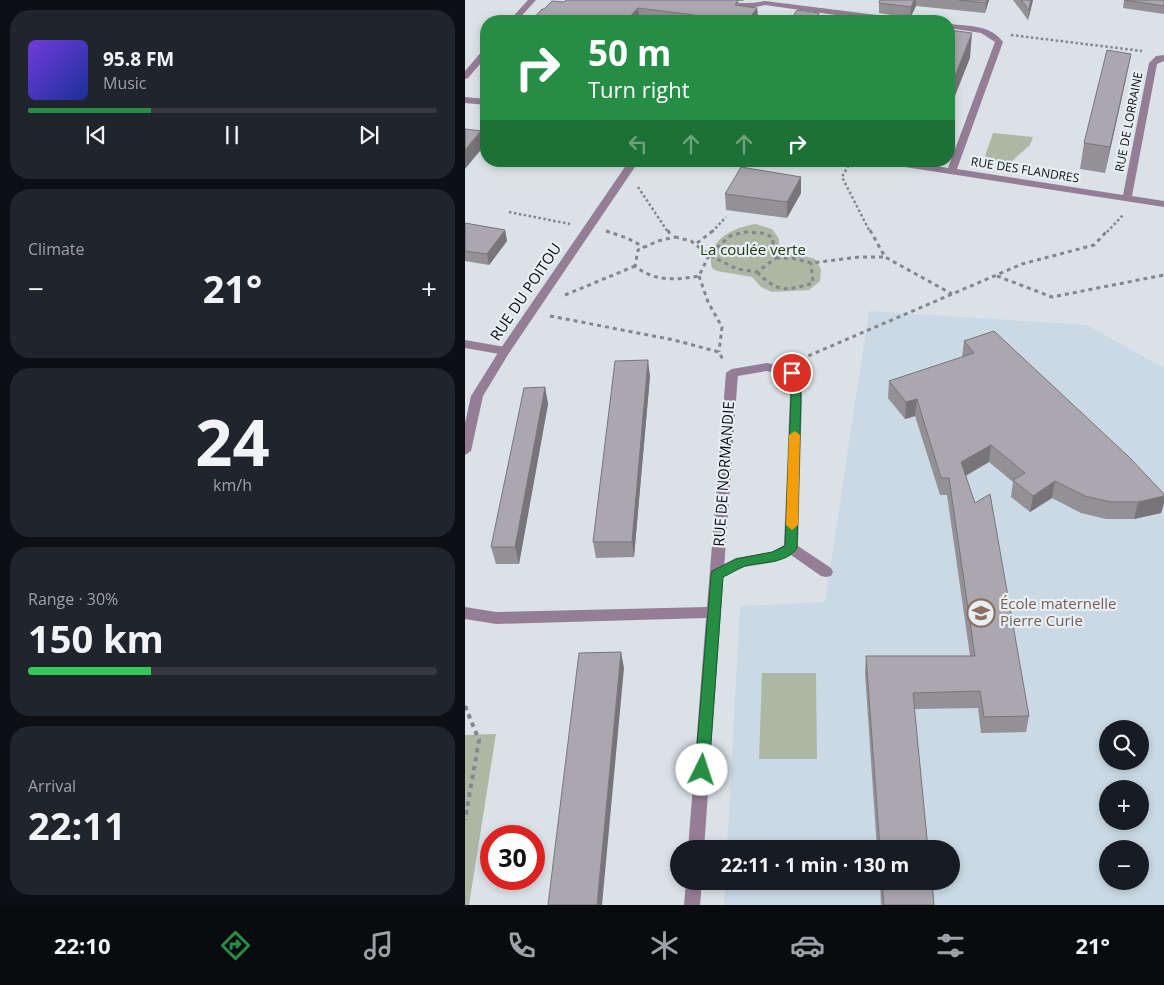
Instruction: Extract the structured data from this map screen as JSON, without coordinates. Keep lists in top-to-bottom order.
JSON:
{
  "streets": {
    "street": [
      "RUE DE LORRAINE",
      "RUE DES FLANDRES",
      "RUE DU POITOU",
      "RUE DE NORMANDIE"
    ]
  },
  "crossings": [
    ["RUE DE LORRAINE", "RUE DES FLANDRES"]
  ],
  "parks": ["La coulée verte"],
  "places": {
    "school or university": ["École maternelle Pierre Curie"]
  },
  "page": {
    "turn": ["50 m", "Turn right"],
    "song": ["95.8 FM", "Music"],
    "tile": [
      "Climate",
      ["24", "km/h"],
      ["Range · 30%", "150 km"],
      ["Arrival", "22:11"]
    ],
    "heat": ["−", "21°", "+"],
    "map_buttons": ["+", "−"],
    "limit": "30",
    "trip": "22:11 · 1 min · 130 m",
    "tabs": ["22:10", "21°"]
  }
}
